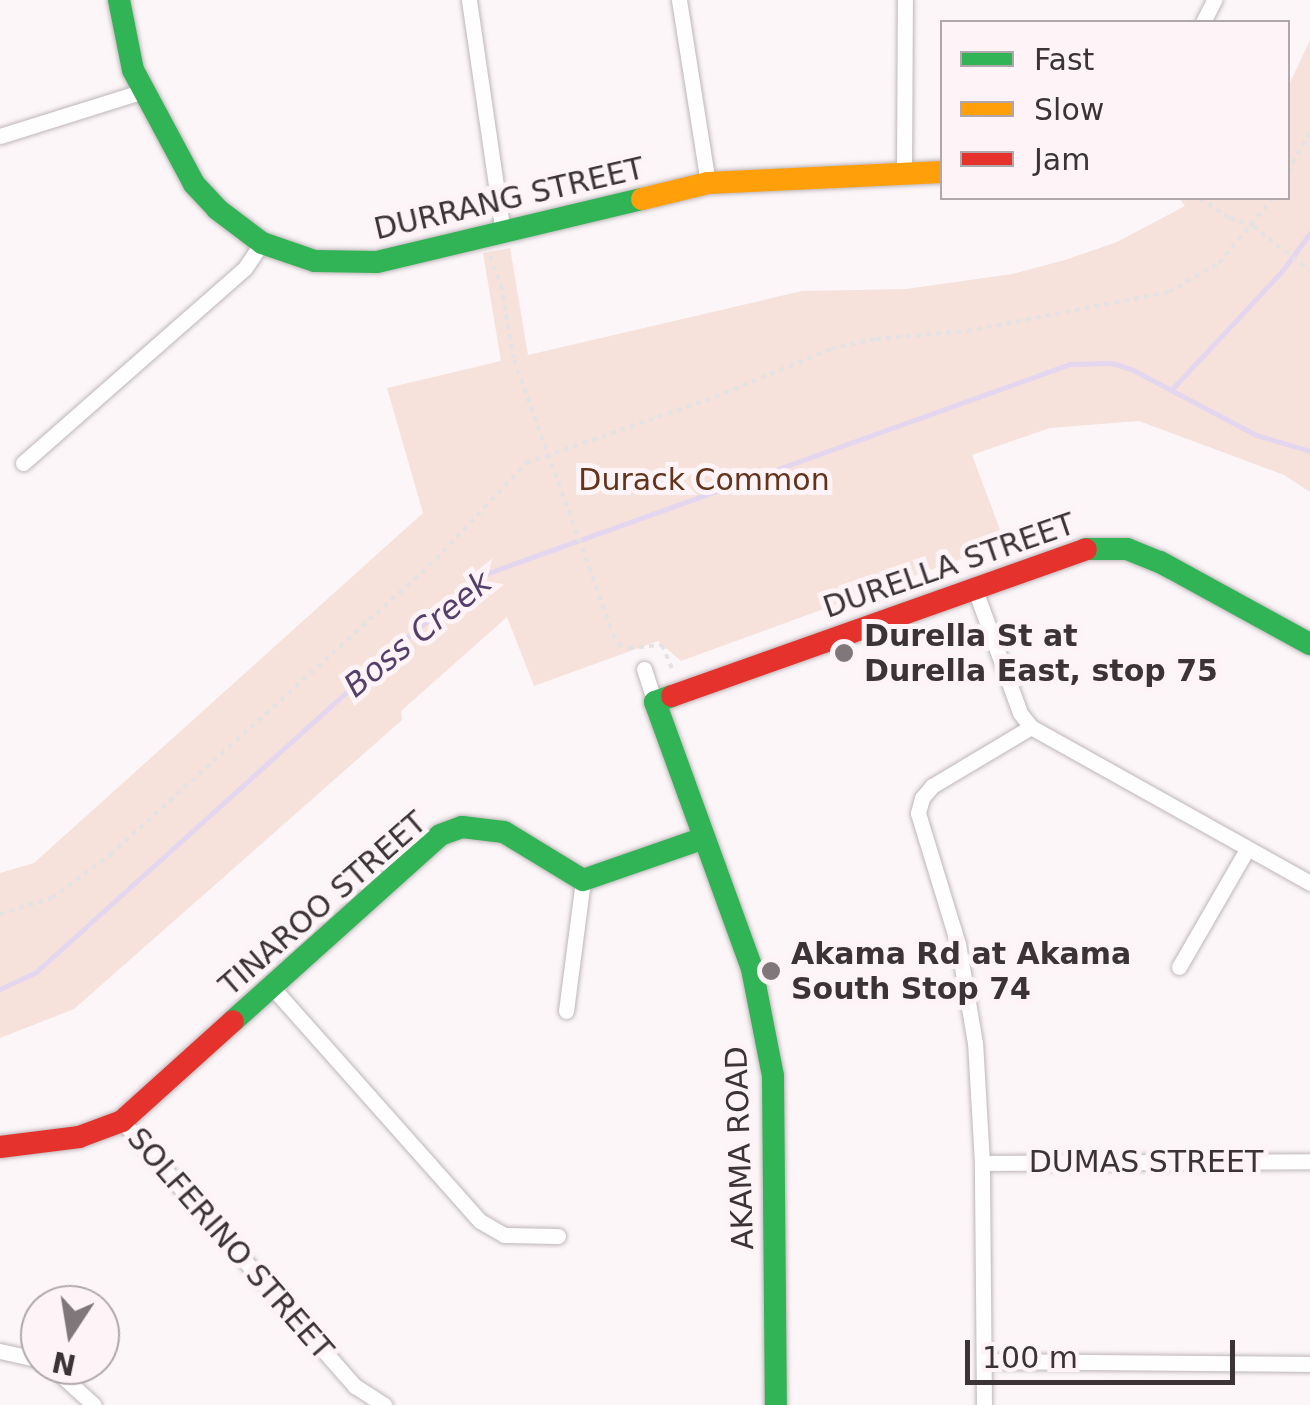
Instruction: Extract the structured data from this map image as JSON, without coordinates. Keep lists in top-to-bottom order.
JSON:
{
  "streets": {
    "street": [
      "DURRANG STREET",
      "DURELLA STREET",
      "TINAROO STREET",
      "AKAMA ROAD",
      "DUMAS STREET",
      "SOLFERINO STREET"
    ]
  },
  "crossings": [
    ["DURELLA STREET", "AKAMA ROAD"],
    ["TINAROO STREET", "SOLFERINO STREET"]
  ],
  "water": ["Boss Creek"],
  "parks": ["Durack Common"],
  "places": ["Durella St at Durella East, stop 75", "Akama Rd at Akama South Stop 74"],
  "legend": ["Fast", "Slow", "Jam"],
  "scale_bar": "100 m",
  "north": "bottom"
}
